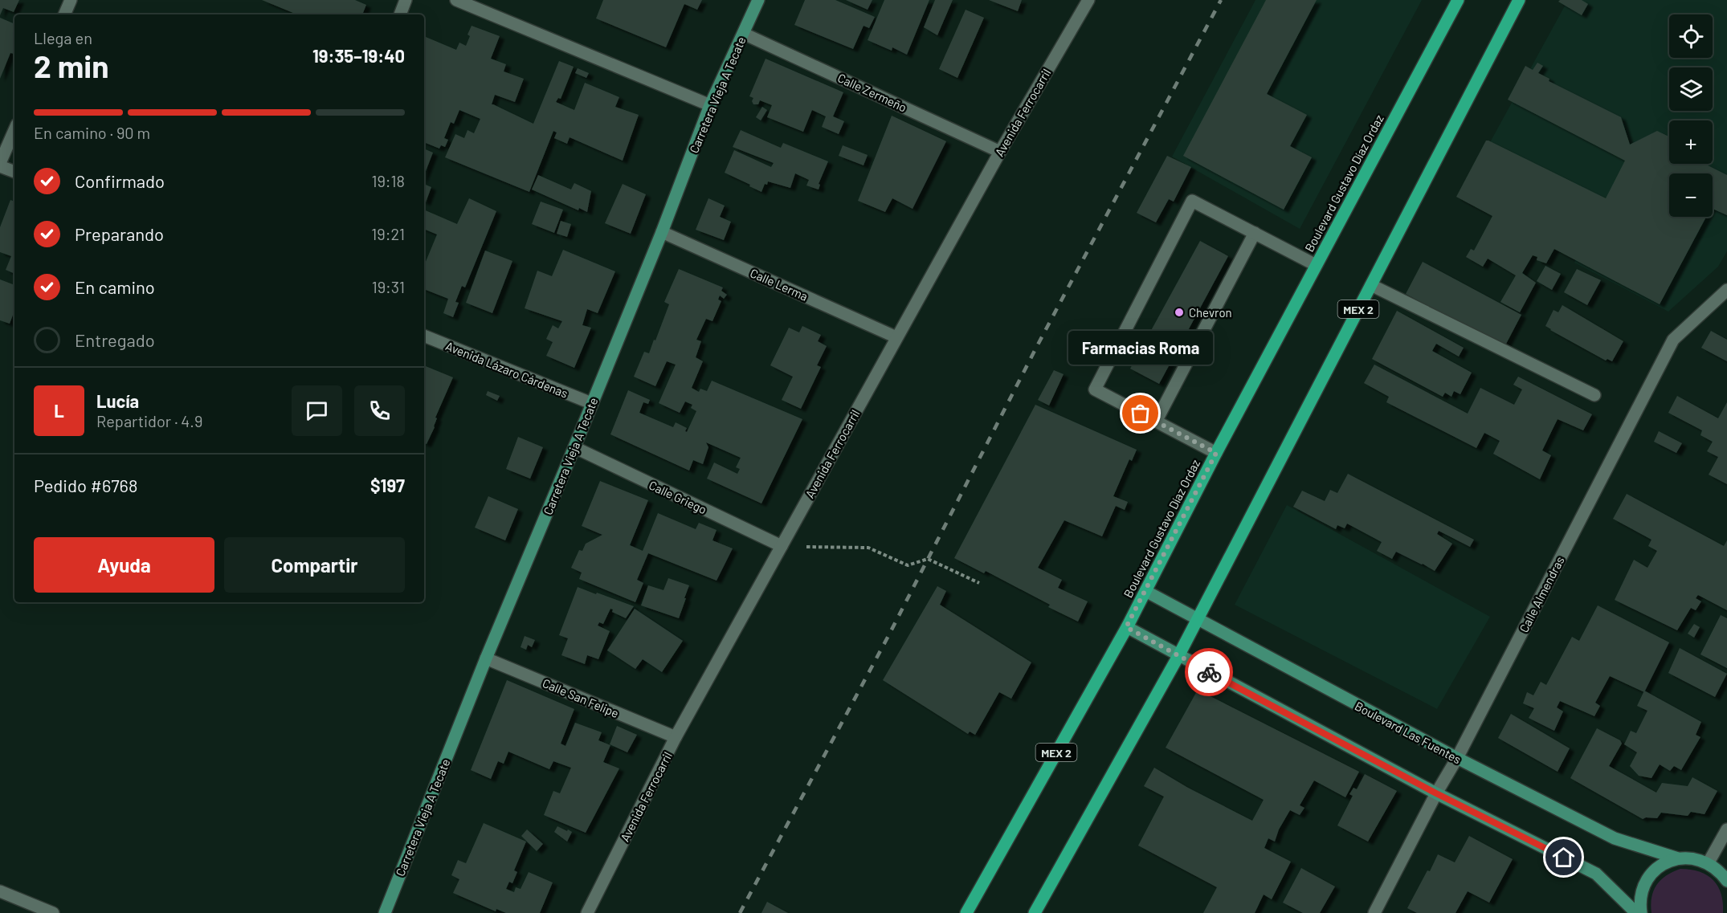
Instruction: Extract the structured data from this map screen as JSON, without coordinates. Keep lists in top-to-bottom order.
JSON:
{
  "streets": {
    "main road": ["Boulevard Gustavo Díaz Ordaz", "MEX 2"],
    "street": [
      "Calle Zermeño",
      "Carretera Vieja A Tecate",
      "Avenida Ferrocarril",
      "Calle Lerma",
      "Avenida Lázaro Cárdenas",
      "Calle Griego",
      "Calle Almendras",
      "Calle San Felipe",
      "Boulevard Las Fuentes"
    ]
  },
  "crossings": [
    ["Calle Zermeño", "Carretera Vieja A Tecate"],
    ["Calle Zermeño", "Avenida Ferrocarril"],
    ["Carretera Vieja A Tecate", "Calle Lerma"],
    ["Carretera Vieja A Tecate", "Avenida Lázaro Cárdenas"],
    ["Carretera Vieja A Tecate", "Calle Griego"],
    ["Carretera Vieja A Tecate", "Calle San Felipe"],
    ["Avenida Ferrocarril", "Calle Lerma"],
    ["Avenida Ferrocarril", "Calle Griego"],
    ["Avenida Ferrocarril", "Calle San Felipe"],
    ["Boulevard Gustavo Díaz Ordaz", "Boulevard Las Fuentes"],
    ["MEX 2", "Boulevard Las Fuentes"],
    ["Calle Almendras", "Boulevard Las Fuentes"]
  ],
  "places": ["Chevron", "Farmacias Roma"],
  "page": {
    "map_buttons": ["+", "−"],
    "heading": ["2 min", "Llega en", "19:35–19:40"],
    "panel": [
      "Lucía",
      "Repartidor · 4.9",
      "Pedido #6768",
      "$197"
    ],
    "bar": "En camino · 90 m",
    "list": [
      ["Confirmado", "19:18"],
      ["Preparando", "19:21"],
      ["En camino", "19:31"],
      "Entregado"
    ],
    "bubble": "Farmacias Roma",
    "round": "L",
    "buttons": ["Ayuda", "Compartir"]
  }
}
